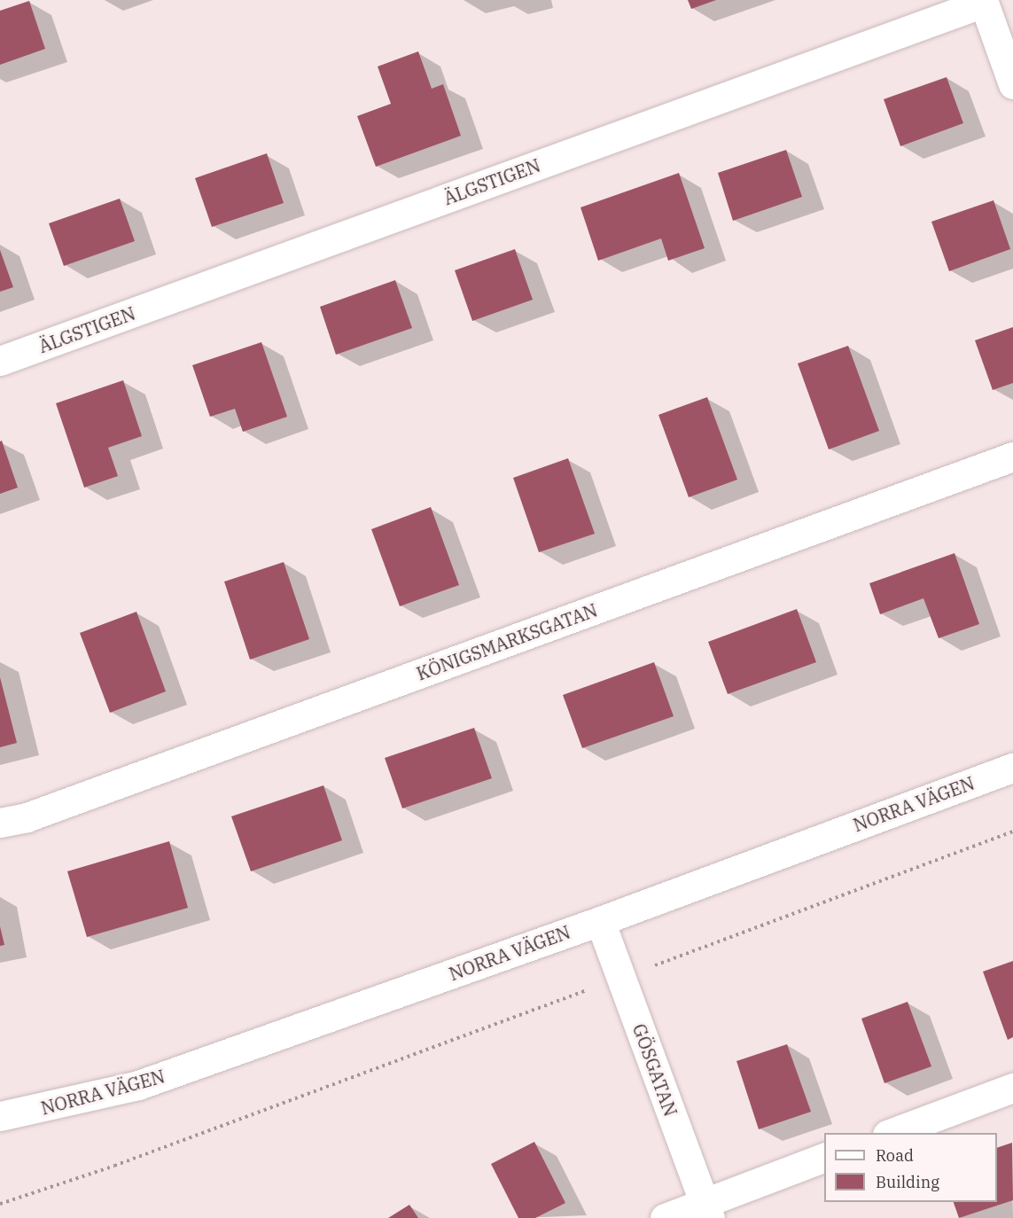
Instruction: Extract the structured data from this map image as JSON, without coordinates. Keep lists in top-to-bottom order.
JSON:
{
  "streets": {
    "street": [
      "ÄLGSTIGEN",
      "KÖNIGSMARKSGATAN",
      "NORRA VÄGEN",
      "GÖSGATAN"
    ]
  },
  "crossings": [
    ["NORRA VÄGEN", "GÖSGATAN"]
  ],
  "legend": ["Road", "Building"]
}
